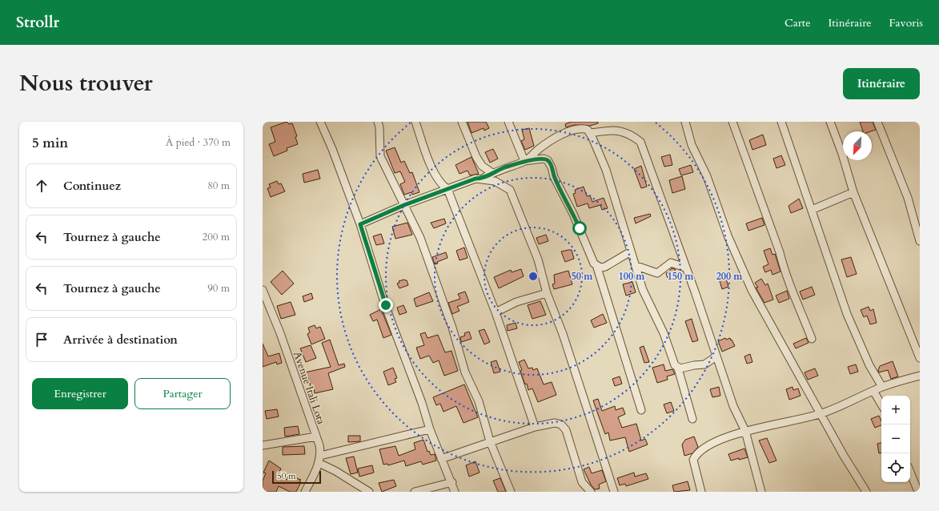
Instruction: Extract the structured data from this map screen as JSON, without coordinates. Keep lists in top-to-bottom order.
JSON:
{
  "streets": {
    "street": ["Avenue Itali Lota"]
  },
  "scale_bar": "50 m",
  "north": "bottom left",
  "page": {
    "header": "Strollr",
    "nav": ["Carte", "Itinéraire", "Favoris"],
    "title": "Nous trouver",
    "buttons": [
      "Itinéraire",
      ["Enregistrer", "Partager"]
    ],
    "heading": ["5 min", "À pied · 370 m"],
    "list": [
      ["Continuez", "80 m"],
      ["Tournez à gauche", "200 m"],
      ["Tournez à gauche", "90 m"],
      "Arrivée à destination"
    ],
    "map_buttons": ["+", "−"],
    "scale": "50 m"
  },
  "rings": [
    "50 m",
    "100 m",
    "150 m",
    "200 m"
  ]
}
